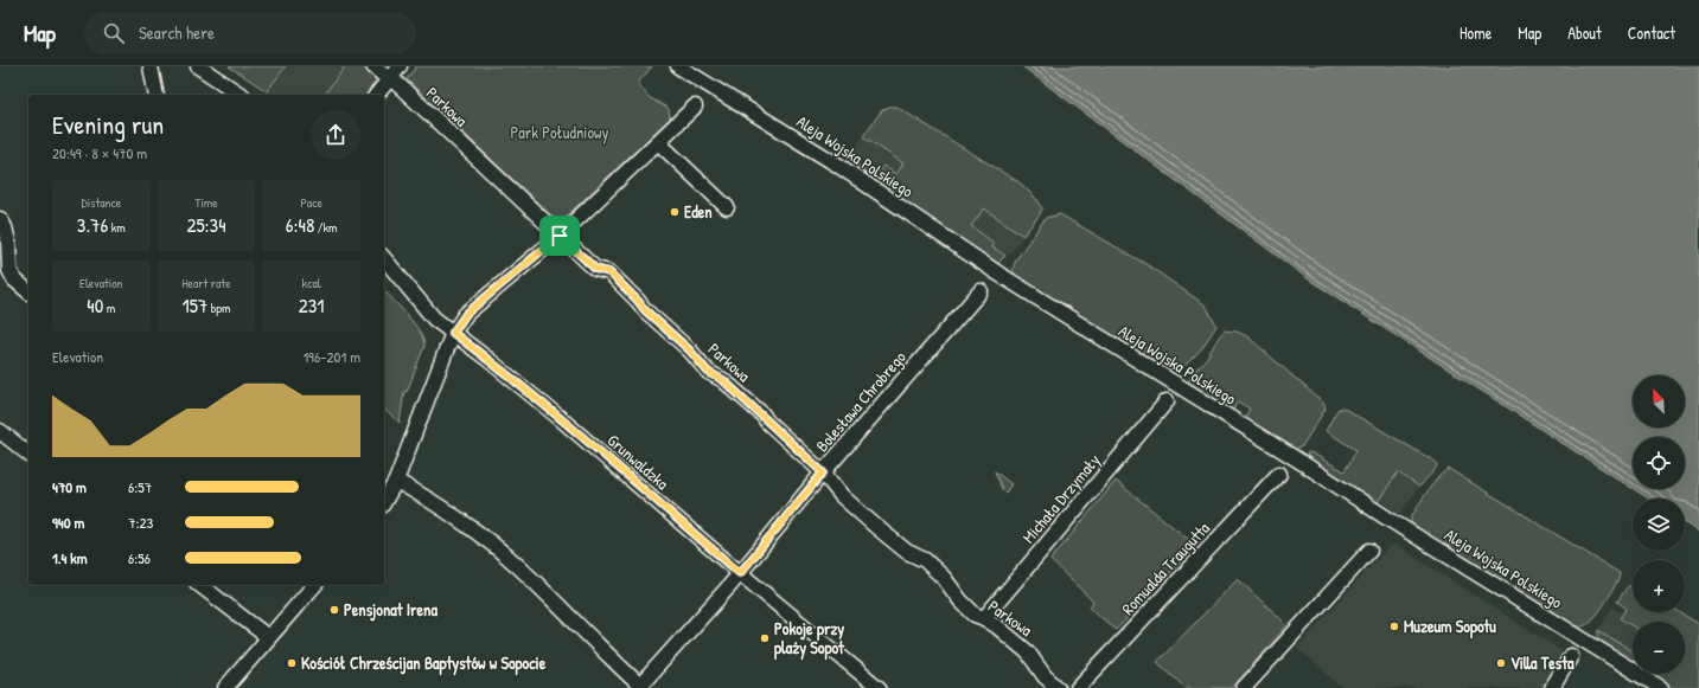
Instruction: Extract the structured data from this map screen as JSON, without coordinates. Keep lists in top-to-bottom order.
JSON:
{
  "streets": {
    "street": [
      "Parkowa",
      "Aleja Wojska Polskiego",
      "Bolesława Chrobrego",
      "Grunwaldzka",
      "Michała Drzymały",
      "Romualda Traugutta"
    ]
  },
  "crossings": [
    ["Parkowa", "Bolesława Chrobrego"],
    ["Parkowa", "Michała Drzymały"],
    ["Bolesława Chrobrego", "Grunwaldzka"]
  ],
  "parks": ["Park Południowy"],
  "places": [
    "Eden",
    "Pensjonat Irena",
    "Muzeum Sopotu",
    "Pokoje przy plaży Sopot",
    "Kościół Chrześcijan Baptystów w Sopocie",
    "Villa Testa"
  ],
  "north": "top left",
  "page": {
    "header": "Map",
    "search": "Search here",
    "nav": [
      "Home",
      "Map",
      "About",
      "Contact"
    ],
    "heading": ["Evening run", "20:49 · 8 × 470 m"],
    "stats": [
      ["Distance", "3.76 km"],
      ["Time", "25:34"],
      ["Pace", "6:48 /km"],
      ["Elevation", "40 m"],
      ["Heart rate", "157 bpm"],
      ["kcal", "231"]
    ],
    "chart": ["Elevation", "196–201 m"],
    "map_buttons": ["+", "−"],
    "list": [
      {
        "name": "470 m",
        "note": "6:57"
      },
      {
        "name": "940 m",
        "note": "7:23"
      },
      {
        "name": "1.4 km",
        "note": "6:56"
      }
    ]
  }
}
